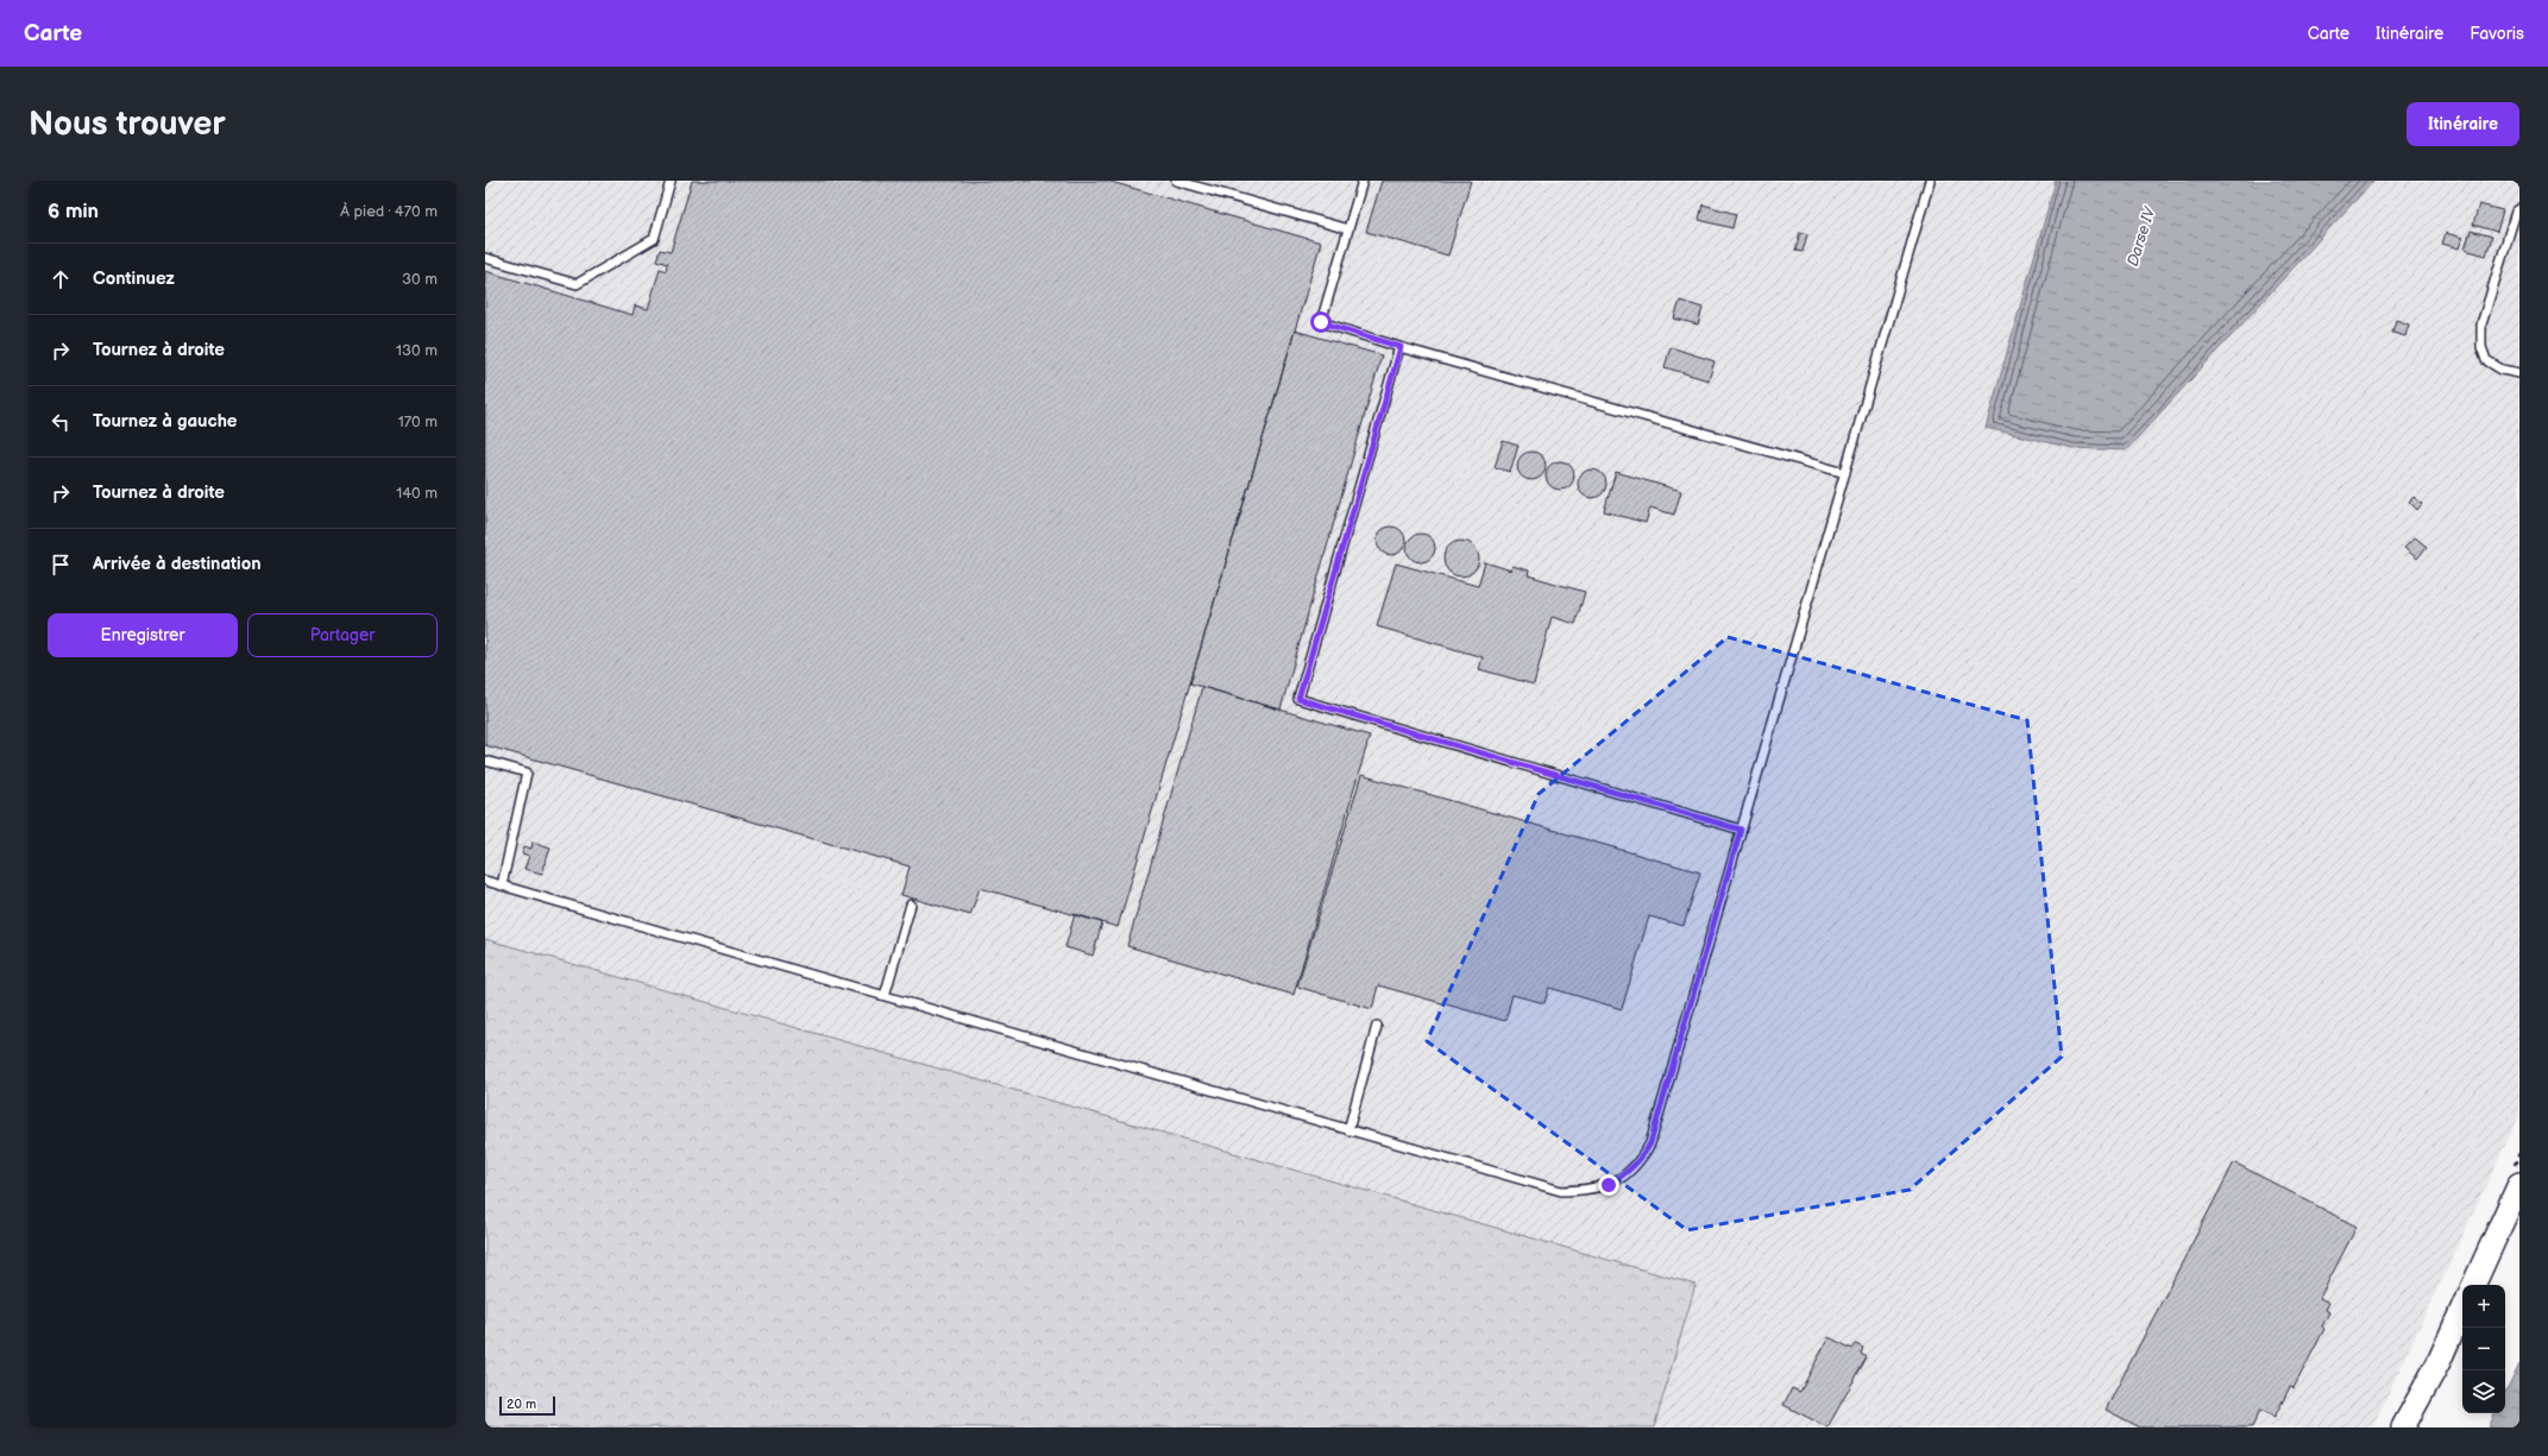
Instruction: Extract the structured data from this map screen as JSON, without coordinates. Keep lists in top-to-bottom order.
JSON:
{
  "water": ["Darse IV"],
  "scale_bar": "20 m",
  "page": {
    "header": "Carte",
    "nav": ["Carte", "Itinéraire", "Favoris"],
    "buttons": [
      "Itinéraire",
      ["Enregistrer", "Partager"]
    ],
    "title": "Nous trouver",
    "heading": ["6 min", "À pied · 470 m"],
    "list": [
      ["Continuez", "30 m"],
      ["Tournez à droite", "130 m"],
      ["Tournez à gauche", "170 m"],
      ["Tournez à droite", "140 m"],
      "Arrivée à destination"
    ],
    "map_buttons": ["+", "−"],
    "scale": "20 m"
  }
}
